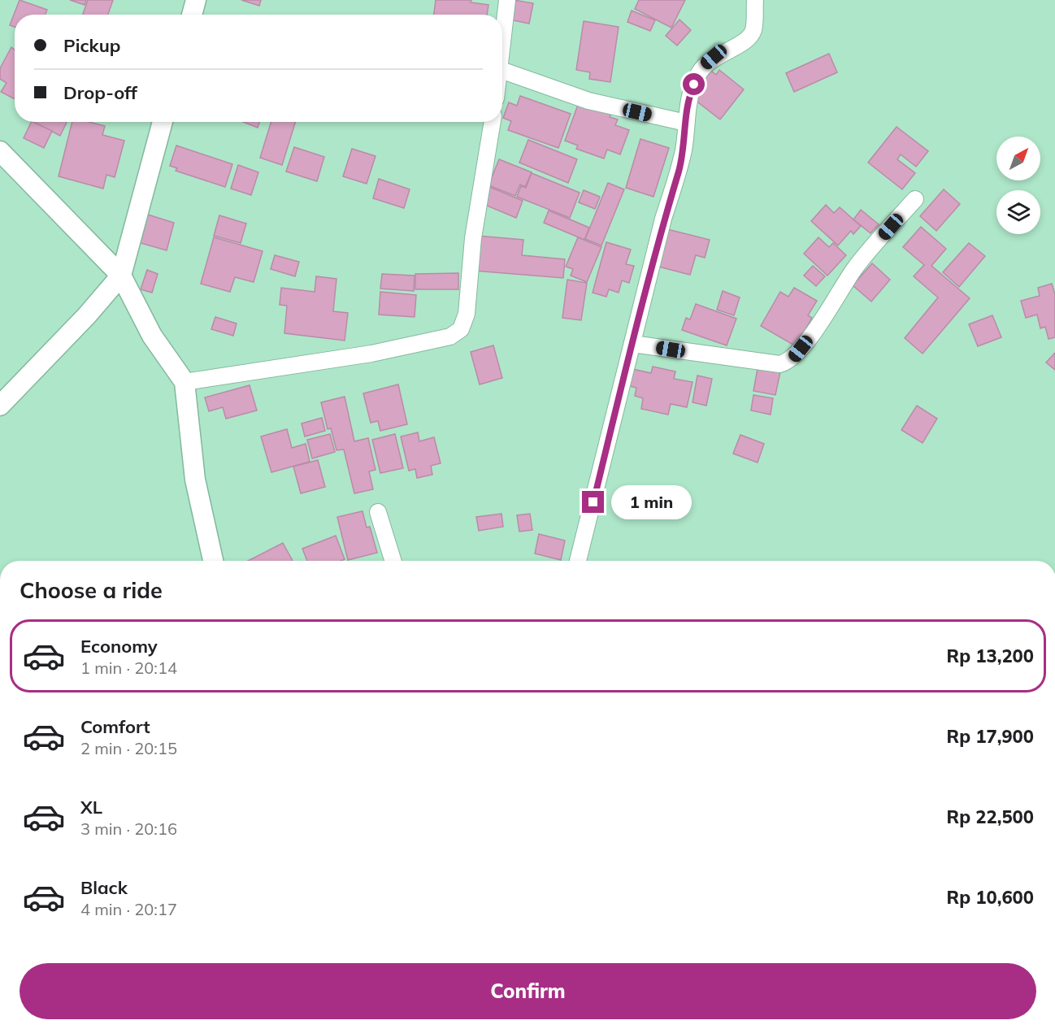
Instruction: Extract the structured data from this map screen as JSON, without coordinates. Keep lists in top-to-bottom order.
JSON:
{
  "north": "top right",
  "page": {
    "banner": ["Pickup", "Drop-off"],
    "bubble": "1 min",
    "heading": "Choose a ride",
    "list": [
      {
        "name": "Economy",
        "note": "1 min · 20:14",
        "value": "Rp 13,200"
      },
      {
        "name": "Comfort",
        "note": "2 min · 20:15",
        "value": "Rp 17,900"
      },
      {
        "name": "XL",
        "note": "3 min · 20:16",
        "value": "Rp 22,500"
      },
      {
        "name": "Black",
        "note": "4 min · 20:17",
        "value": "Rp 10,600"
      }
    ],
    "buttons": "Confirm"
  }
}
